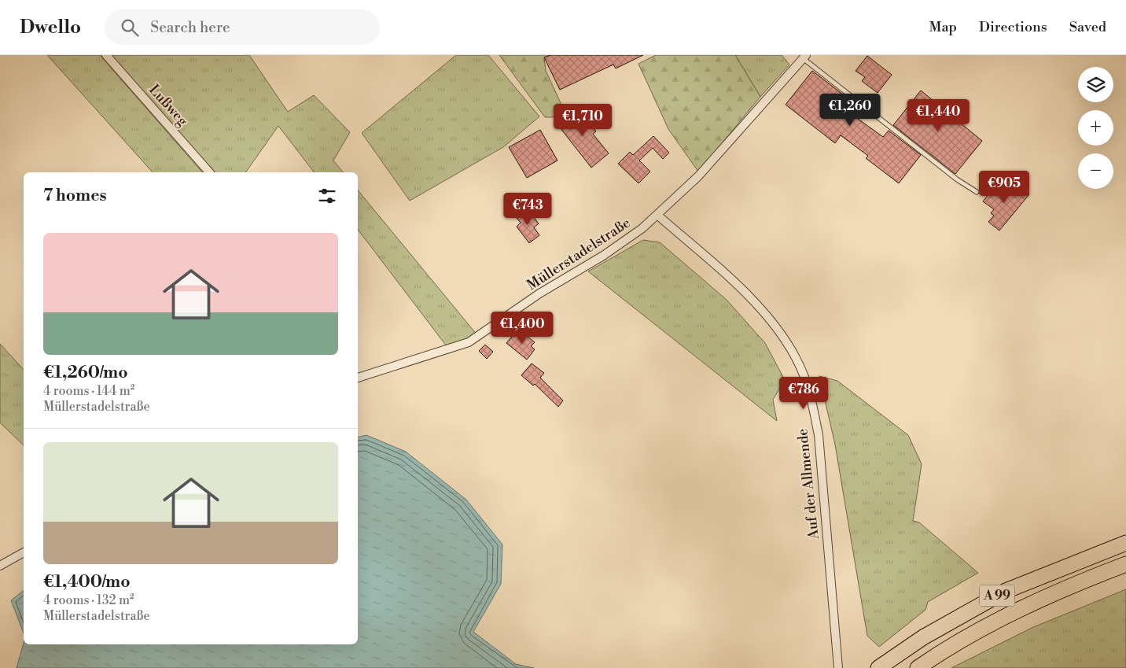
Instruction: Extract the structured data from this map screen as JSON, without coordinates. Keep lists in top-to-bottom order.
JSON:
{
  "streets": {
    "highway": ["A 99"],
    "street": ["Lußweg", "Müllerstadelstraße", "Auf der Allmende"]
  },
  "crossings": [
    ["Müllerstadelstraße", "Auf der Allmende"]
  ],
  "page": {
    "header": "Dwello",
    "search": "Search here",
    "nav": ["Map", "Directions", "Saved"],
    "map_buttons": ["+", "−"],
    "price": [
      "€1,260",
      "€1,440",
      "€1,710",
      "€905",
      "€743",
      "€1,400",
      "€786"
    ],
    "heading": "7 homes",
    "list": [
      {
        "name": "€1,260/mo",
        "note": "4 rooms · 144 m² · Müllerstadelstraße"
      },
      {
        "name": "€1,400/mo",
        "note": "4 rooms · 132 m² · Müllerstadelstraße"
      }
    ]
  }
}
